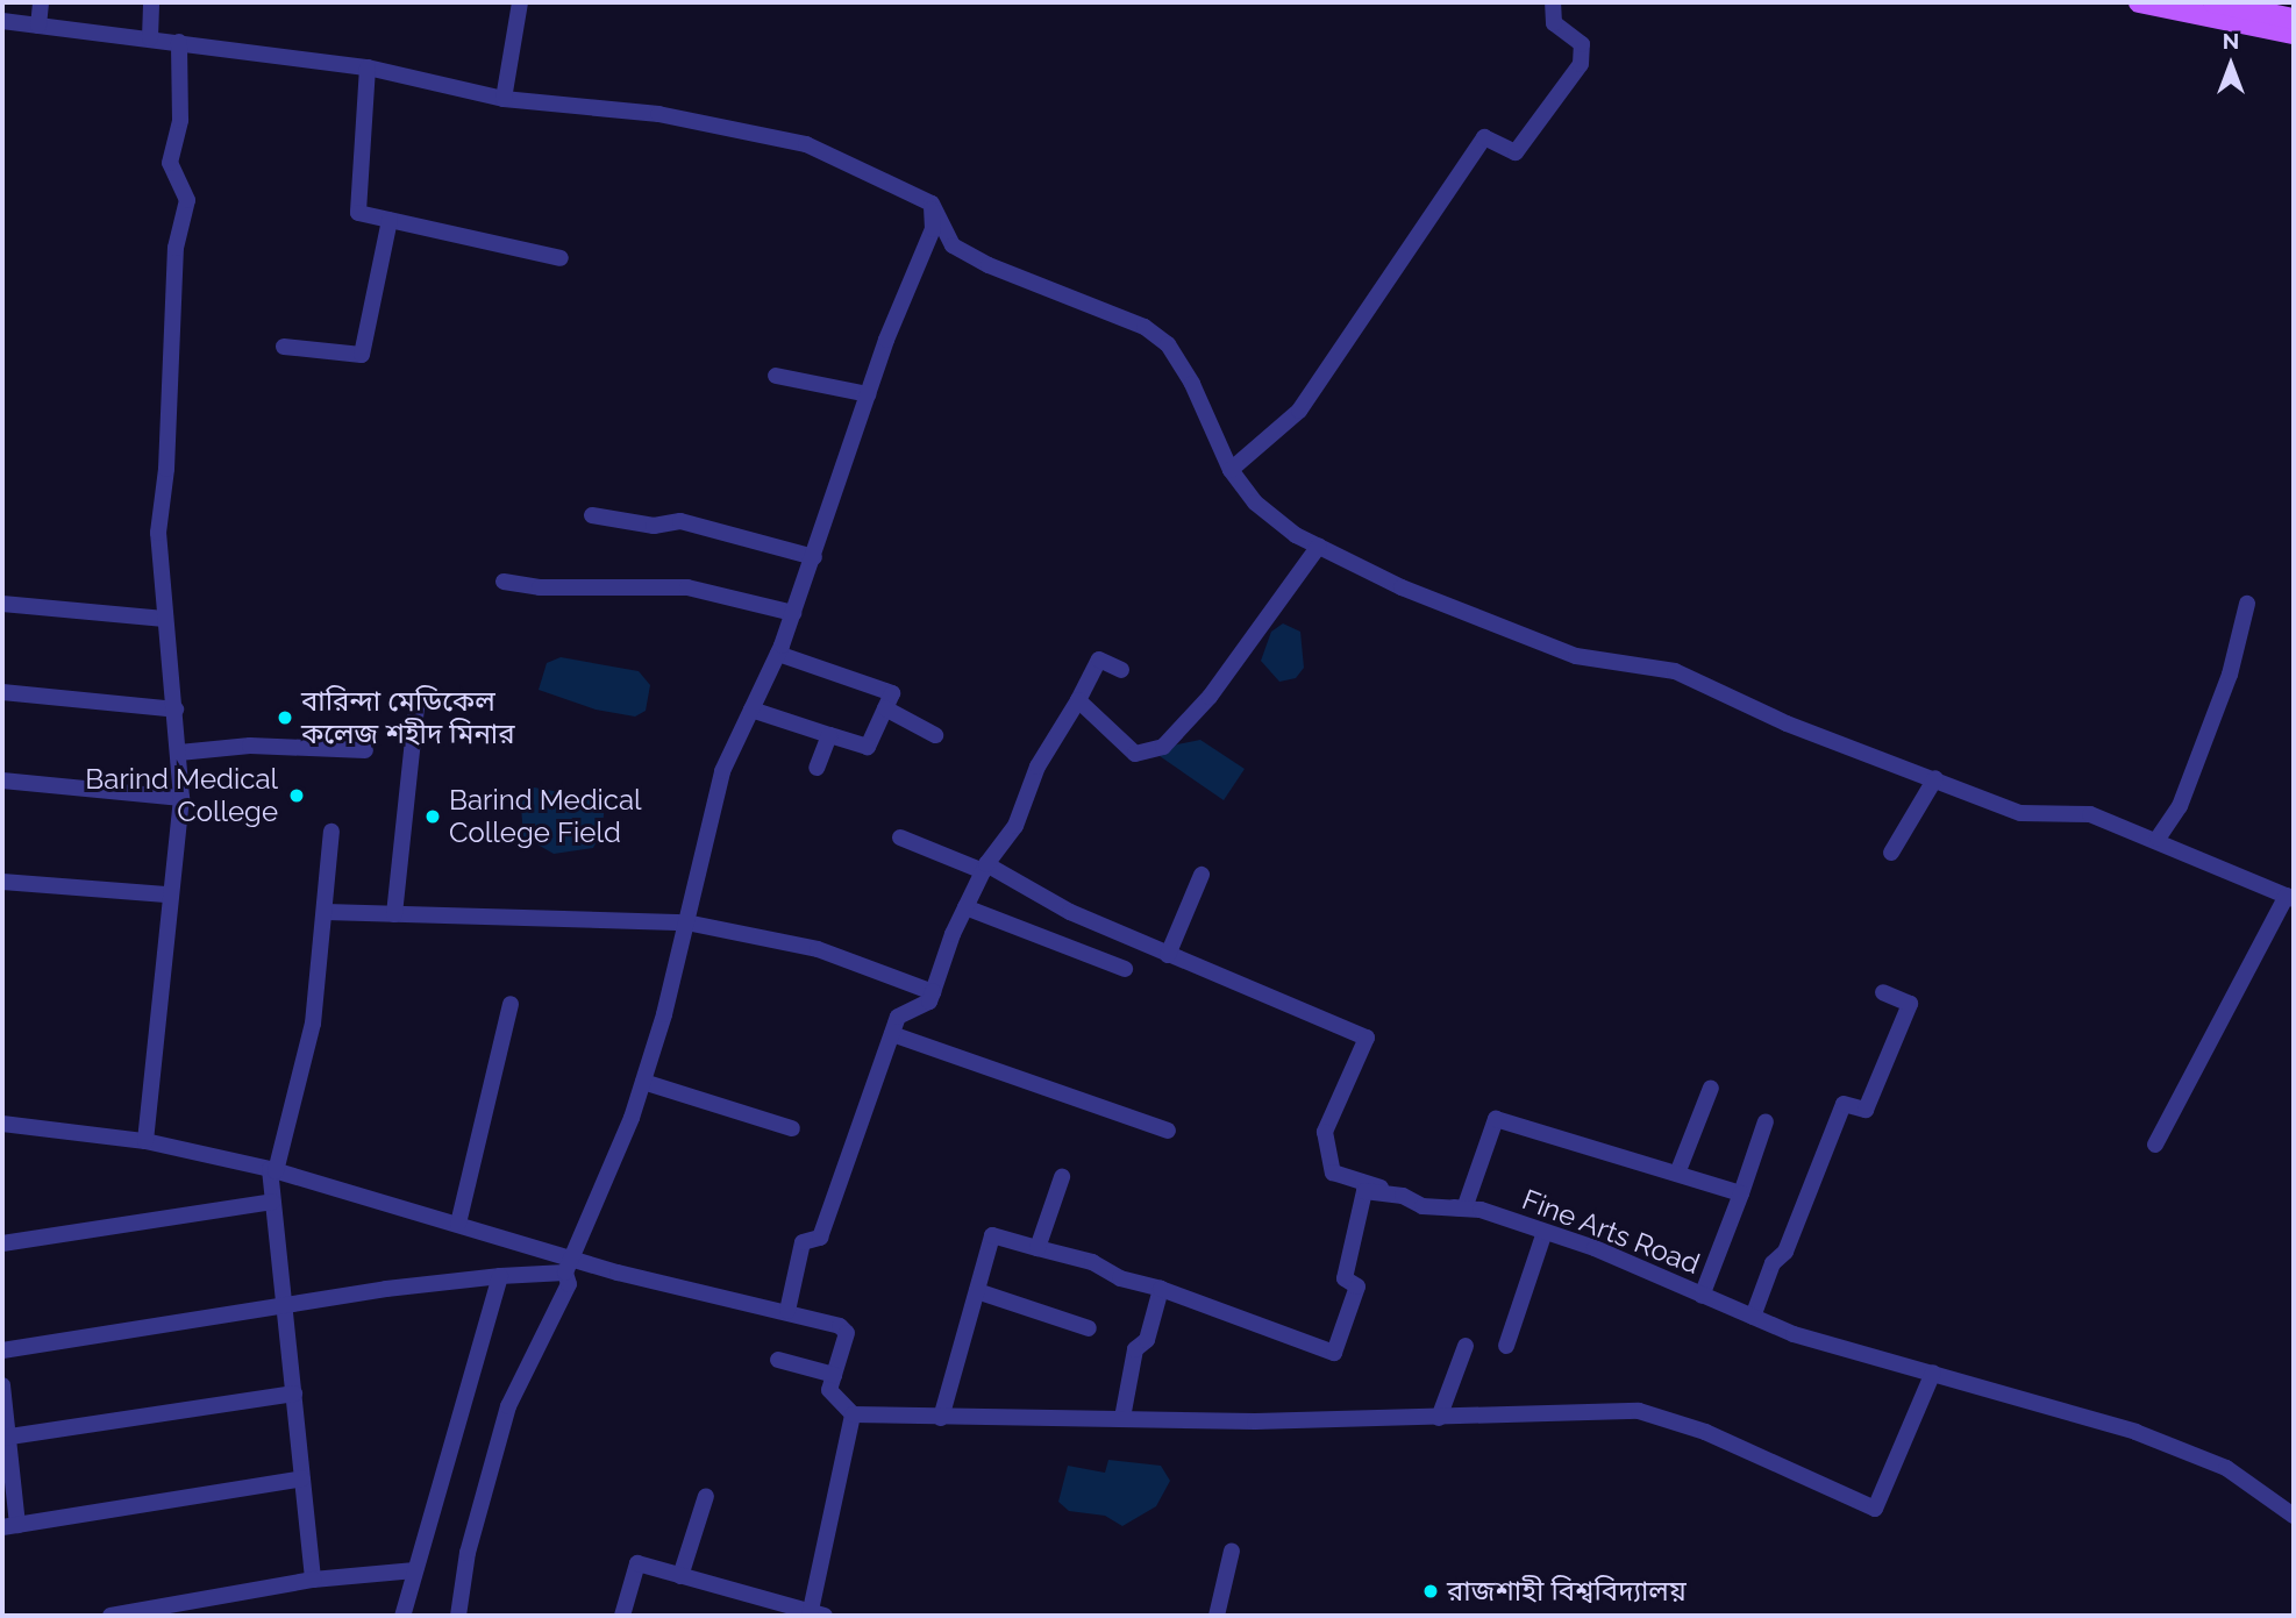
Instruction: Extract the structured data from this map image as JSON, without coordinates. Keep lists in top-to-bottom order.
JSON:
{
  "streets": {
    "street": ["Fine Arts Road"]
  },
  "places": [
    "বারিন্দা মেডিকেল কলেজ শহীদ মিনার",
    "Barind Medical College",
    "Barind Medical College Field",
    "রাজশাহী বিশ্ববিদ্যালয়"
  ],
  "north": "top"
}
